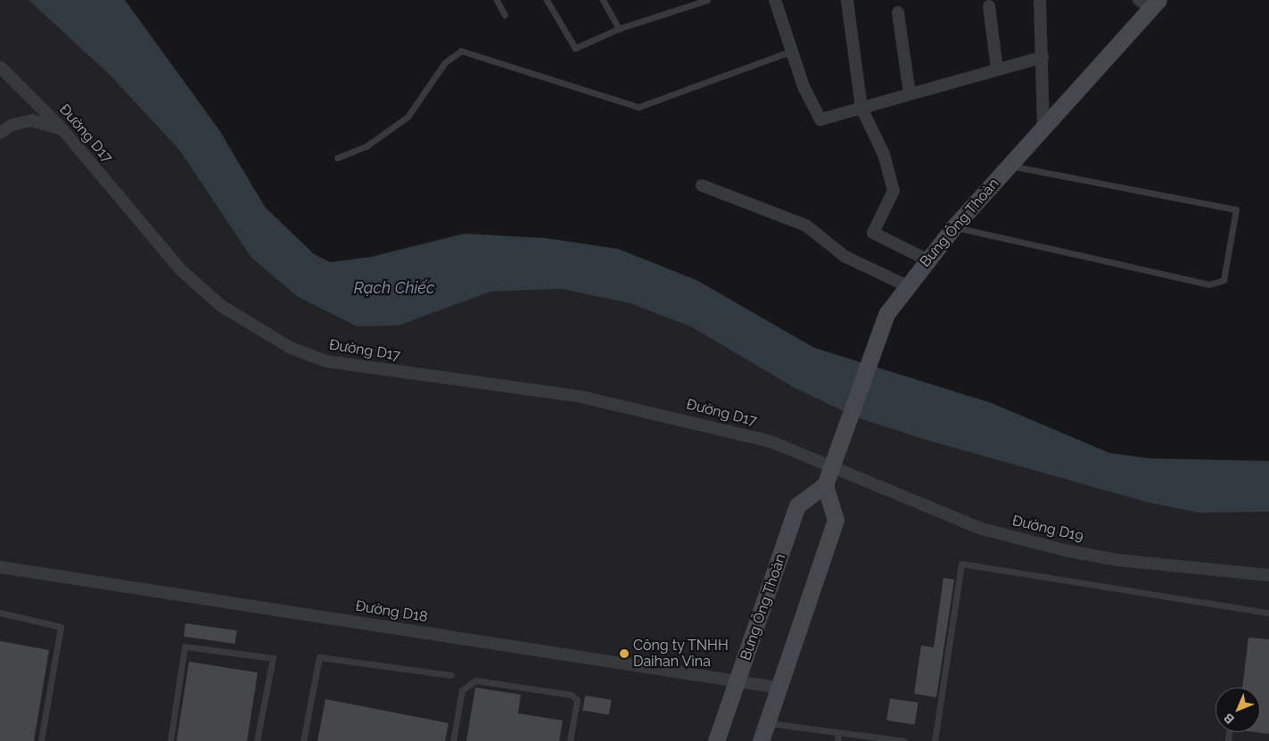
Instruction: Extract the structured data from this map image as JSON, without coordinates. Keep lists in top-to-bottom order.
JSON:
{
  "streets": {
    "street": [
      "Đường D17",
      "Bưng Ông Thoàn",
      "Đường D19",
      "Đường D18"
    ]
  },
  "crossings": [
    ["Đường D17", "Bưng Ông Thoàn"],
    ["Đường D17", "Đường D19"],
    ["Bưng Ông Thoàn", "Đường D19"],
    ["Bưng Ông Thoàn", "Đường D18"]
  ],
  "water": ["Rạch Chiếc"],
  "places": ["Công ty TNHH Daihan Vina"],
  "north": "bottom left"
}
